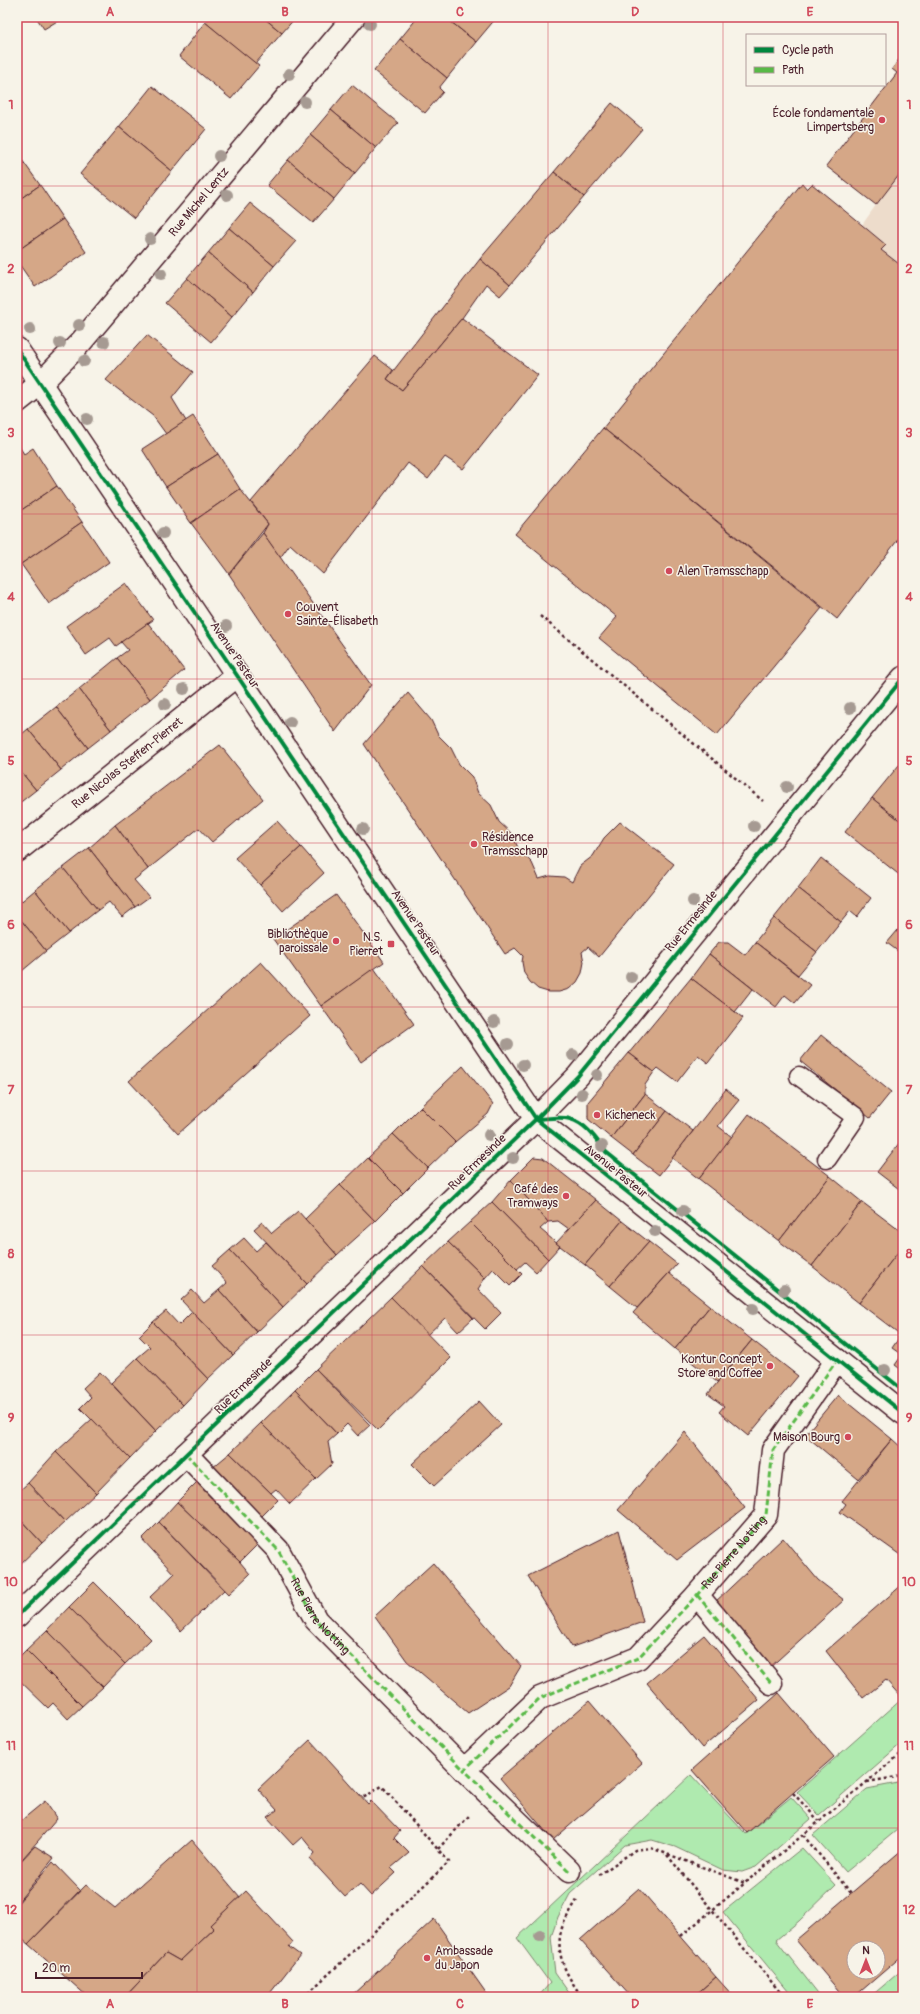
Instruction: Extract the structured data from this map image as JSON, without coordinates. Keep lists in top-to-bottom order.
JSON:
{
  "streets": {
    "street": [
      "Rue Michel Lentz",
      "Avenue Pasteur",
      "Rue Nicolas Steffen-Pierret",
      "Rue Ermesinde",
      "Rue Pierre Notting"
    ]
  },
  "crossings": [
    ["Rue Michel Lentz", "Avenue Pasteur"],
    ["Avenue Pasteur", "Rue Nicolas Steffen-Pierret"],
    ["Avenue Pasteur", "Rue Ermesinde"],
    ["Avenue Pasteur", "Rue Pierre Notting"],
    ["Rue Ermesinde", "Rue Pierre Notting"]
  ],
  "places": {
    "other": [
      "École fondamentale Limpertsberg",
      "Alen Tramsschapp",
      "Couvent Sainte-Élisabeth",
      "Résidence Tramsschapp",
      "Bibliothèque paroissale",
      "Kicheneck",
      "Café des Tramways",
      "Kontur Concept Store and Coffee",
      "Maison Bourg",
      "Ambassade du Japon"
    ],
    "transit": ["N.S. Pierret"]
  },
  "legend": ["Cycle path", "Path"],
  "scale_bar": "20 m",
  "north": "top",
  "grid": {
    "columns": [
      "A",
      "B",
      "C",
      "D",
      "E"
    ],
    "rows": [
      "1",
      "2",
      "3",
      "4",
      "5",
      "6",
      "7",
      "8",
      "9",
      "10",
      "11",
      "12"
    ]
  }
}
